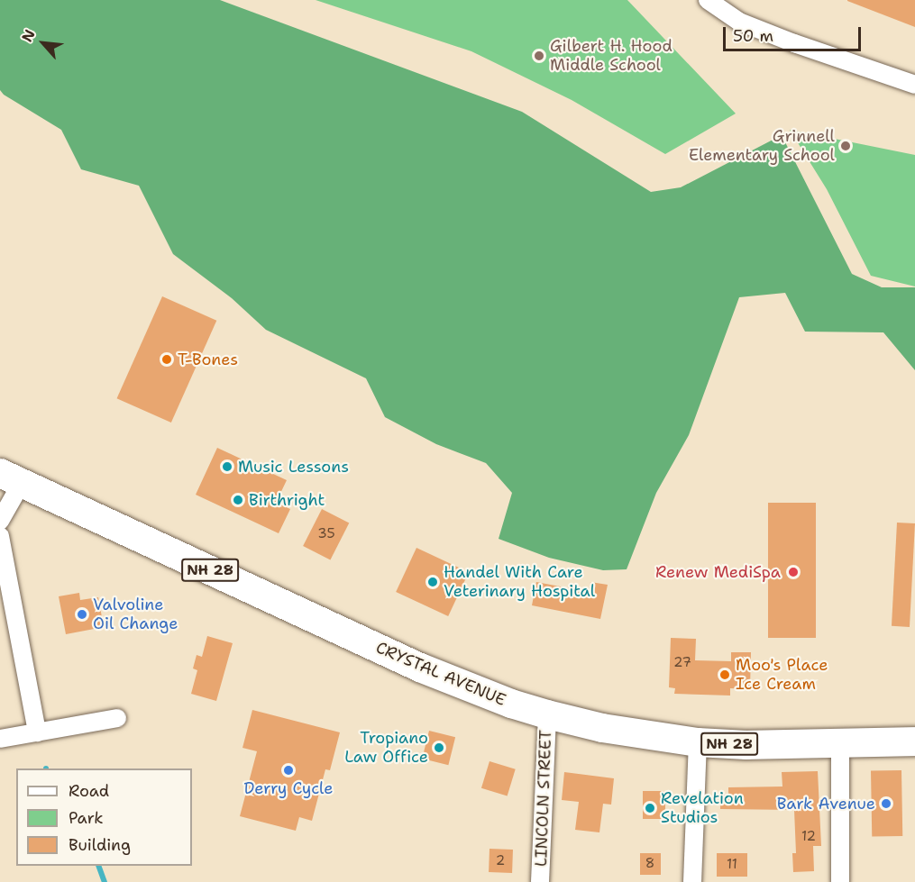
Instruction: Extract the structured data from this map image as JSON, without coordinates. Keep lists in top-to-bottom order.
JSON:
{
  "streets": {
    "main road": ["NH 28", "CRYSTAL AVENUE"],
    "street": ["LINCOLN STREET"]
  },
  "crossings": [
    ["CRYSTAL AVENUE", "LINCOLN STREET"]
  ],
  "places": [
    "Gilbert H. Hood Middle School",
    "Grinnell Elementary School",
    "T-Bones",
    "Music Lessons",
    "Birthright",
    "Renew MediSpa",
    "Handel With Care Veterinary Hospital",
    "Valvoline Oil Change",
    "Moo's Place Ice Cream",
    "Tropiano Law Office",
    "Derry Cycle",
    "Bark Avenue",
    "Revelation Studios"
  ],
  "house_numbers": [
    "35",
    "27",
    "12",
    "2",
    "8",
    "11"
  ],
  "legend": ["Road", "Park", "Building"],
  "scale_bar": "50 m",
  "north": "top left"
}
